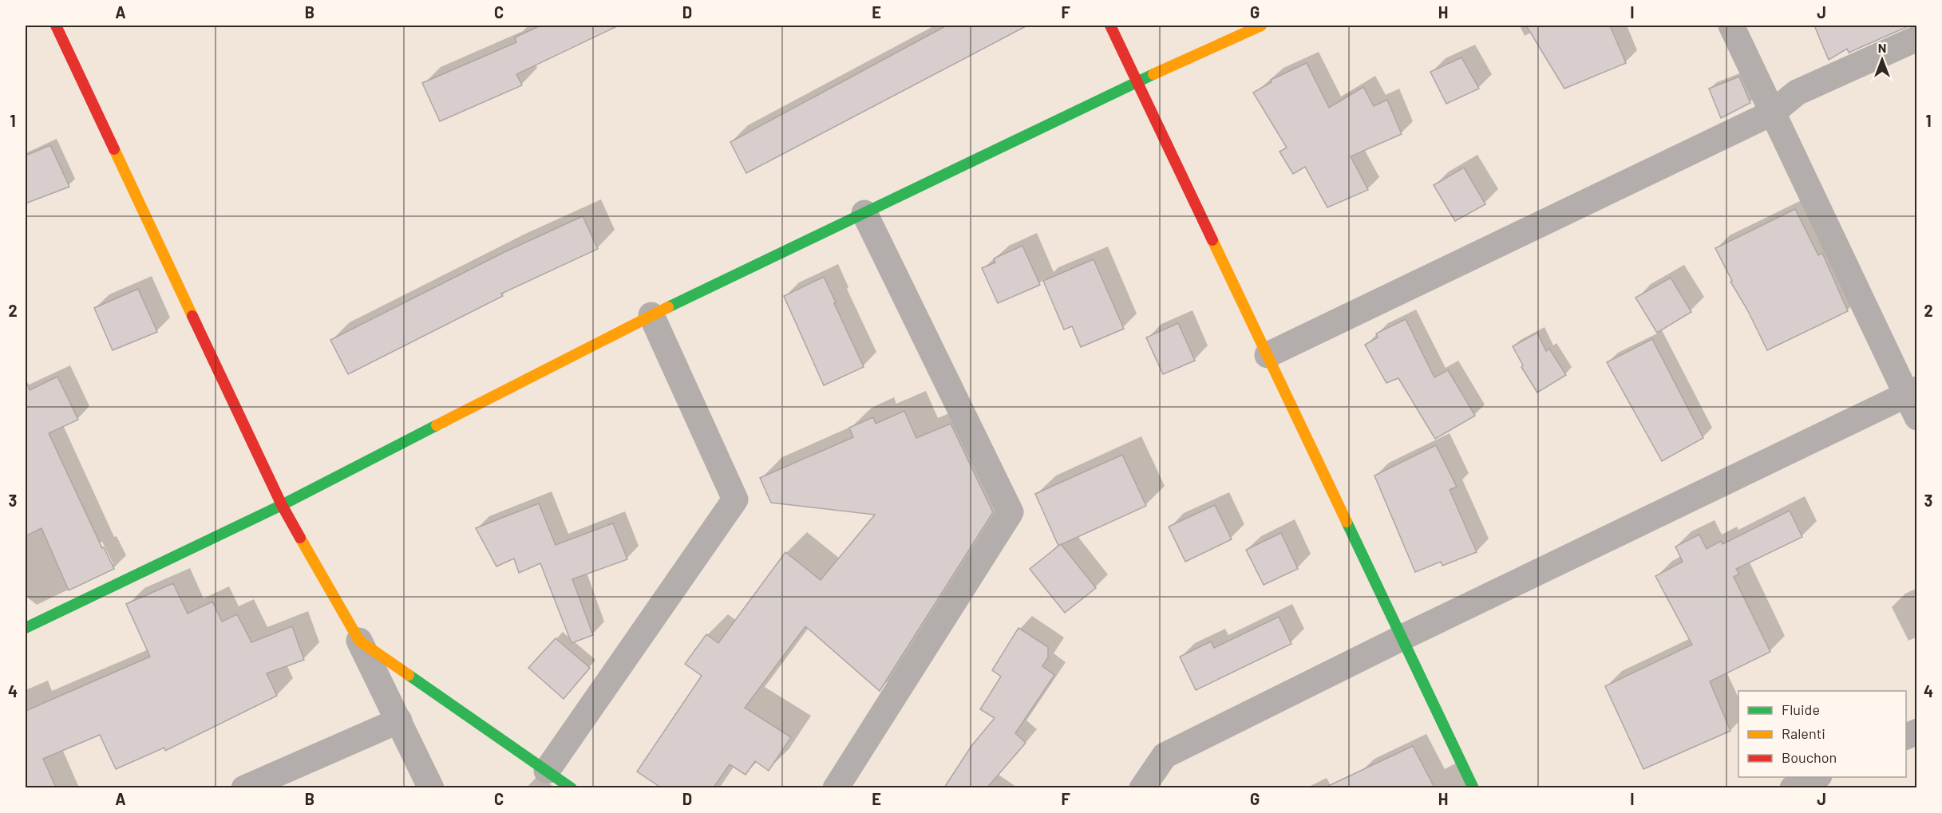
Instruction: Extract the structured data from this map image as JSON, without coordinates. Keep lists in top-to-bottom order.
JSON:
{
  "legend": ["Fluide", "Ralenti", "Bouchon"],
  "north": "top",
  "grid": {
    "columns": [
      "A",
      "B",
      "C",
      "D",
      "E",
      "F",
      "G",
      "H",
      "I",
      "J"
    ],
    "rows": [
      "1",
      "2",
      "3",
      "4"
    ]
  }
}
